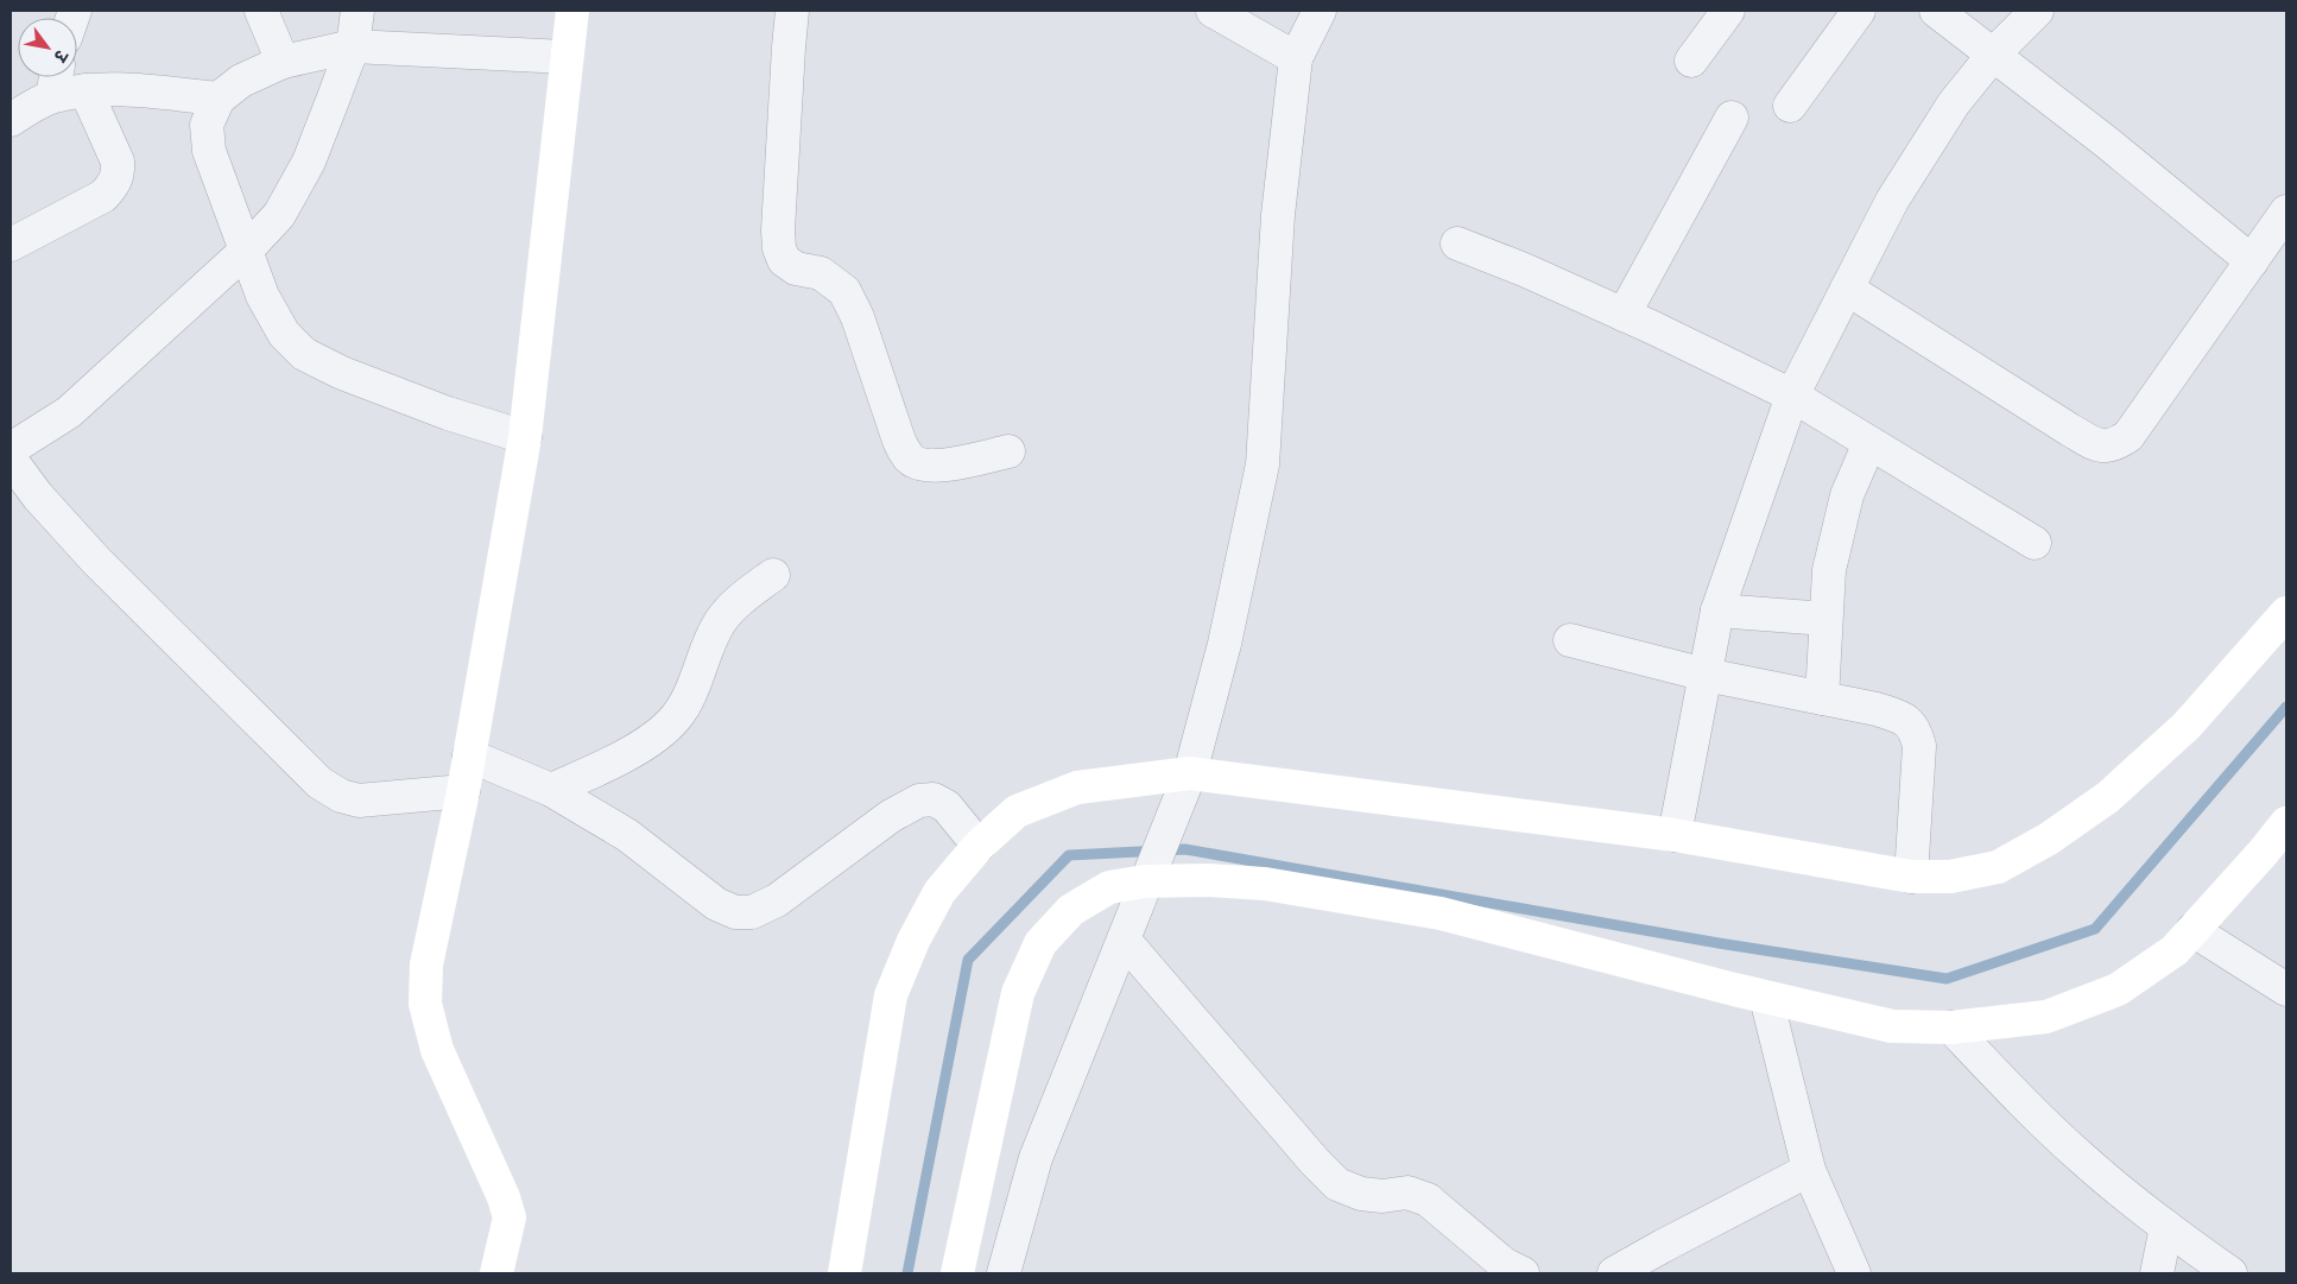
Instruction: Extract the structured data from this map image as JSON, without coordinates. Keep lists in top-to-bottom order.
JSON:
{
  "north": "bottom right"
}
